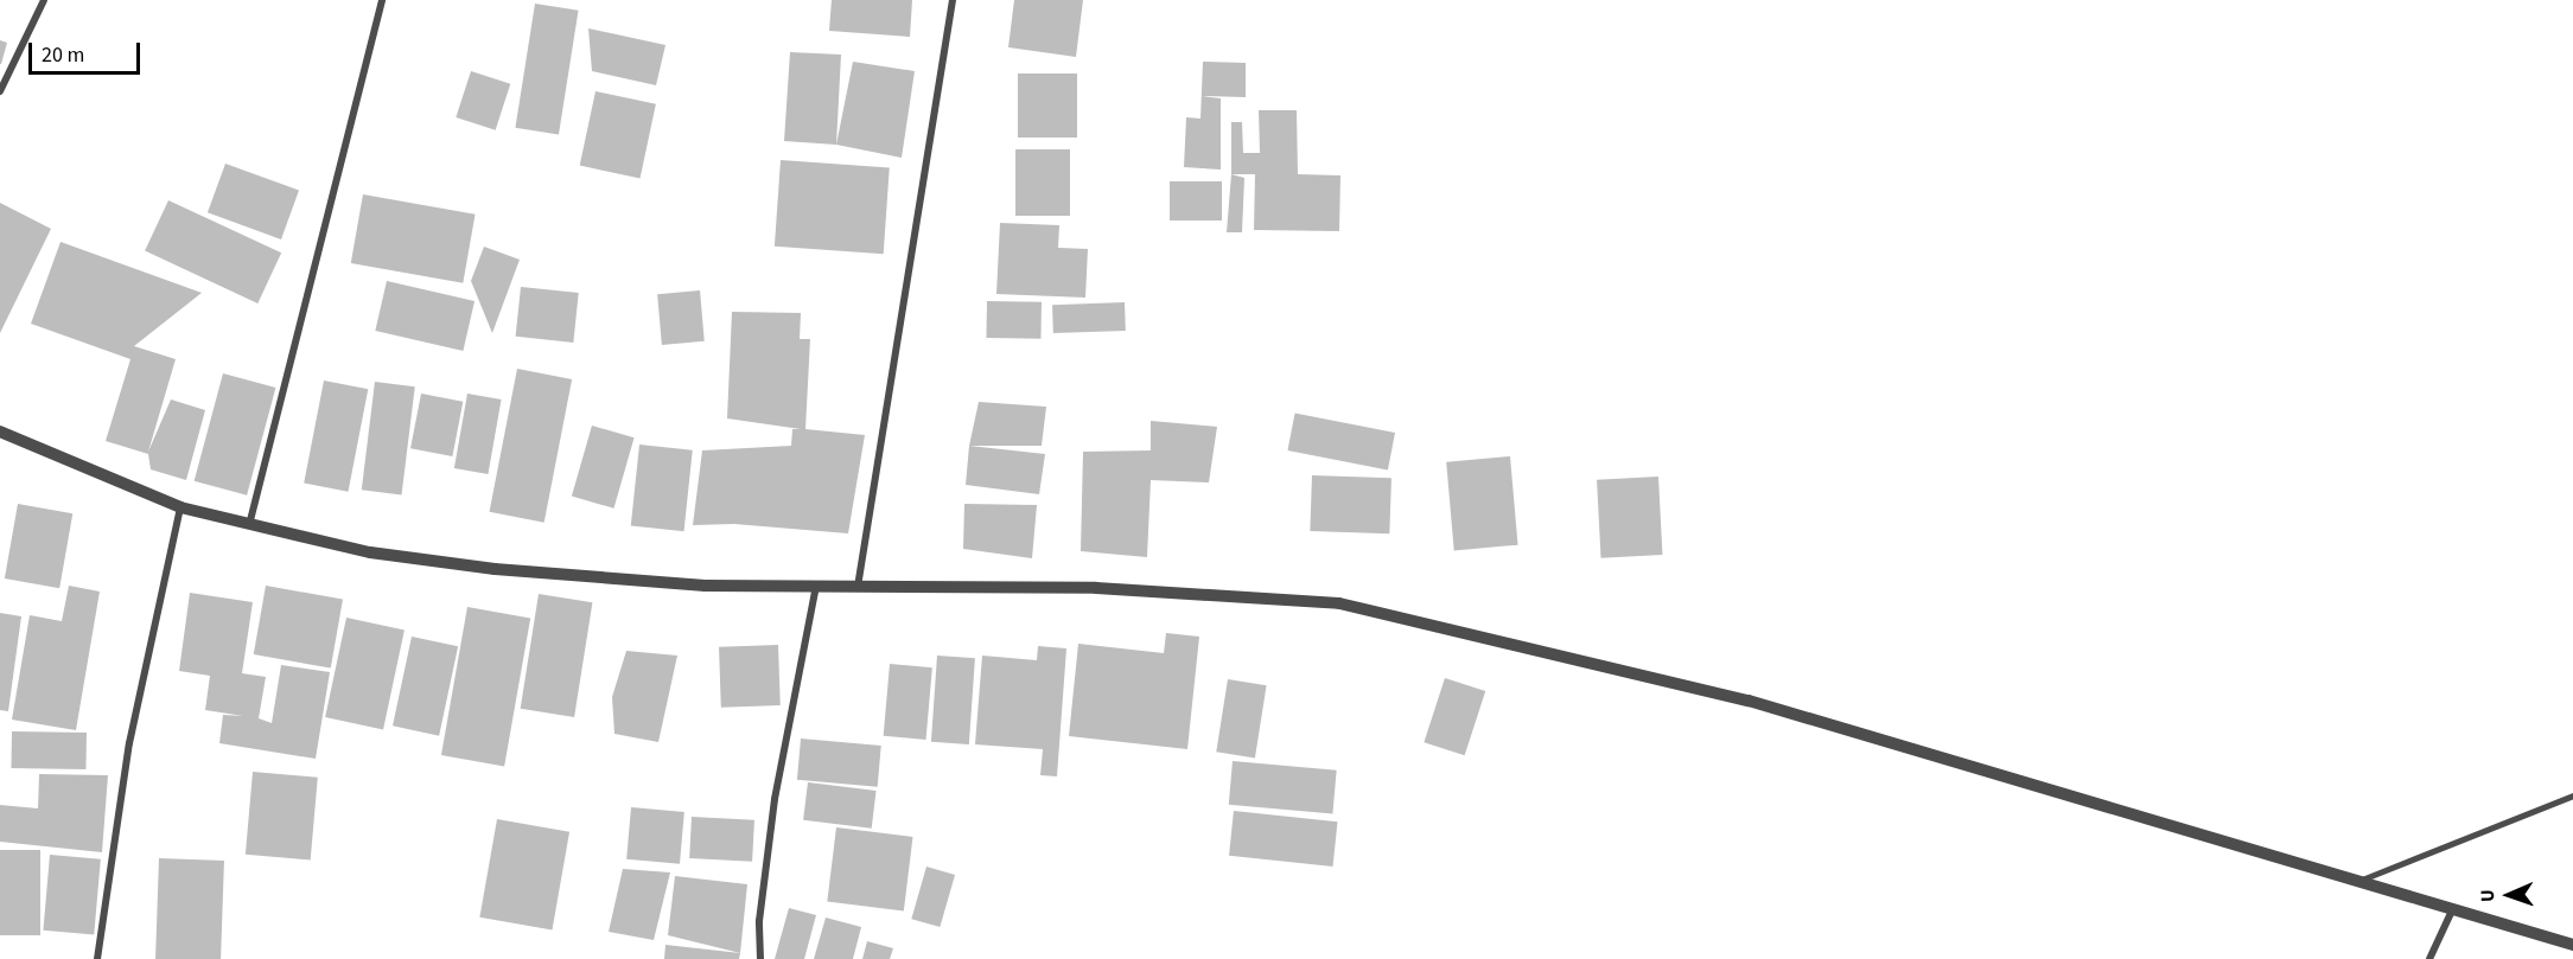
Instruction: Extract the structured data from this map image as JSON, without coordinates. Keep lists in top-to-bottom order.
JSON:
{
  "scale_bar": "20 m",
  "north": "left"
}
